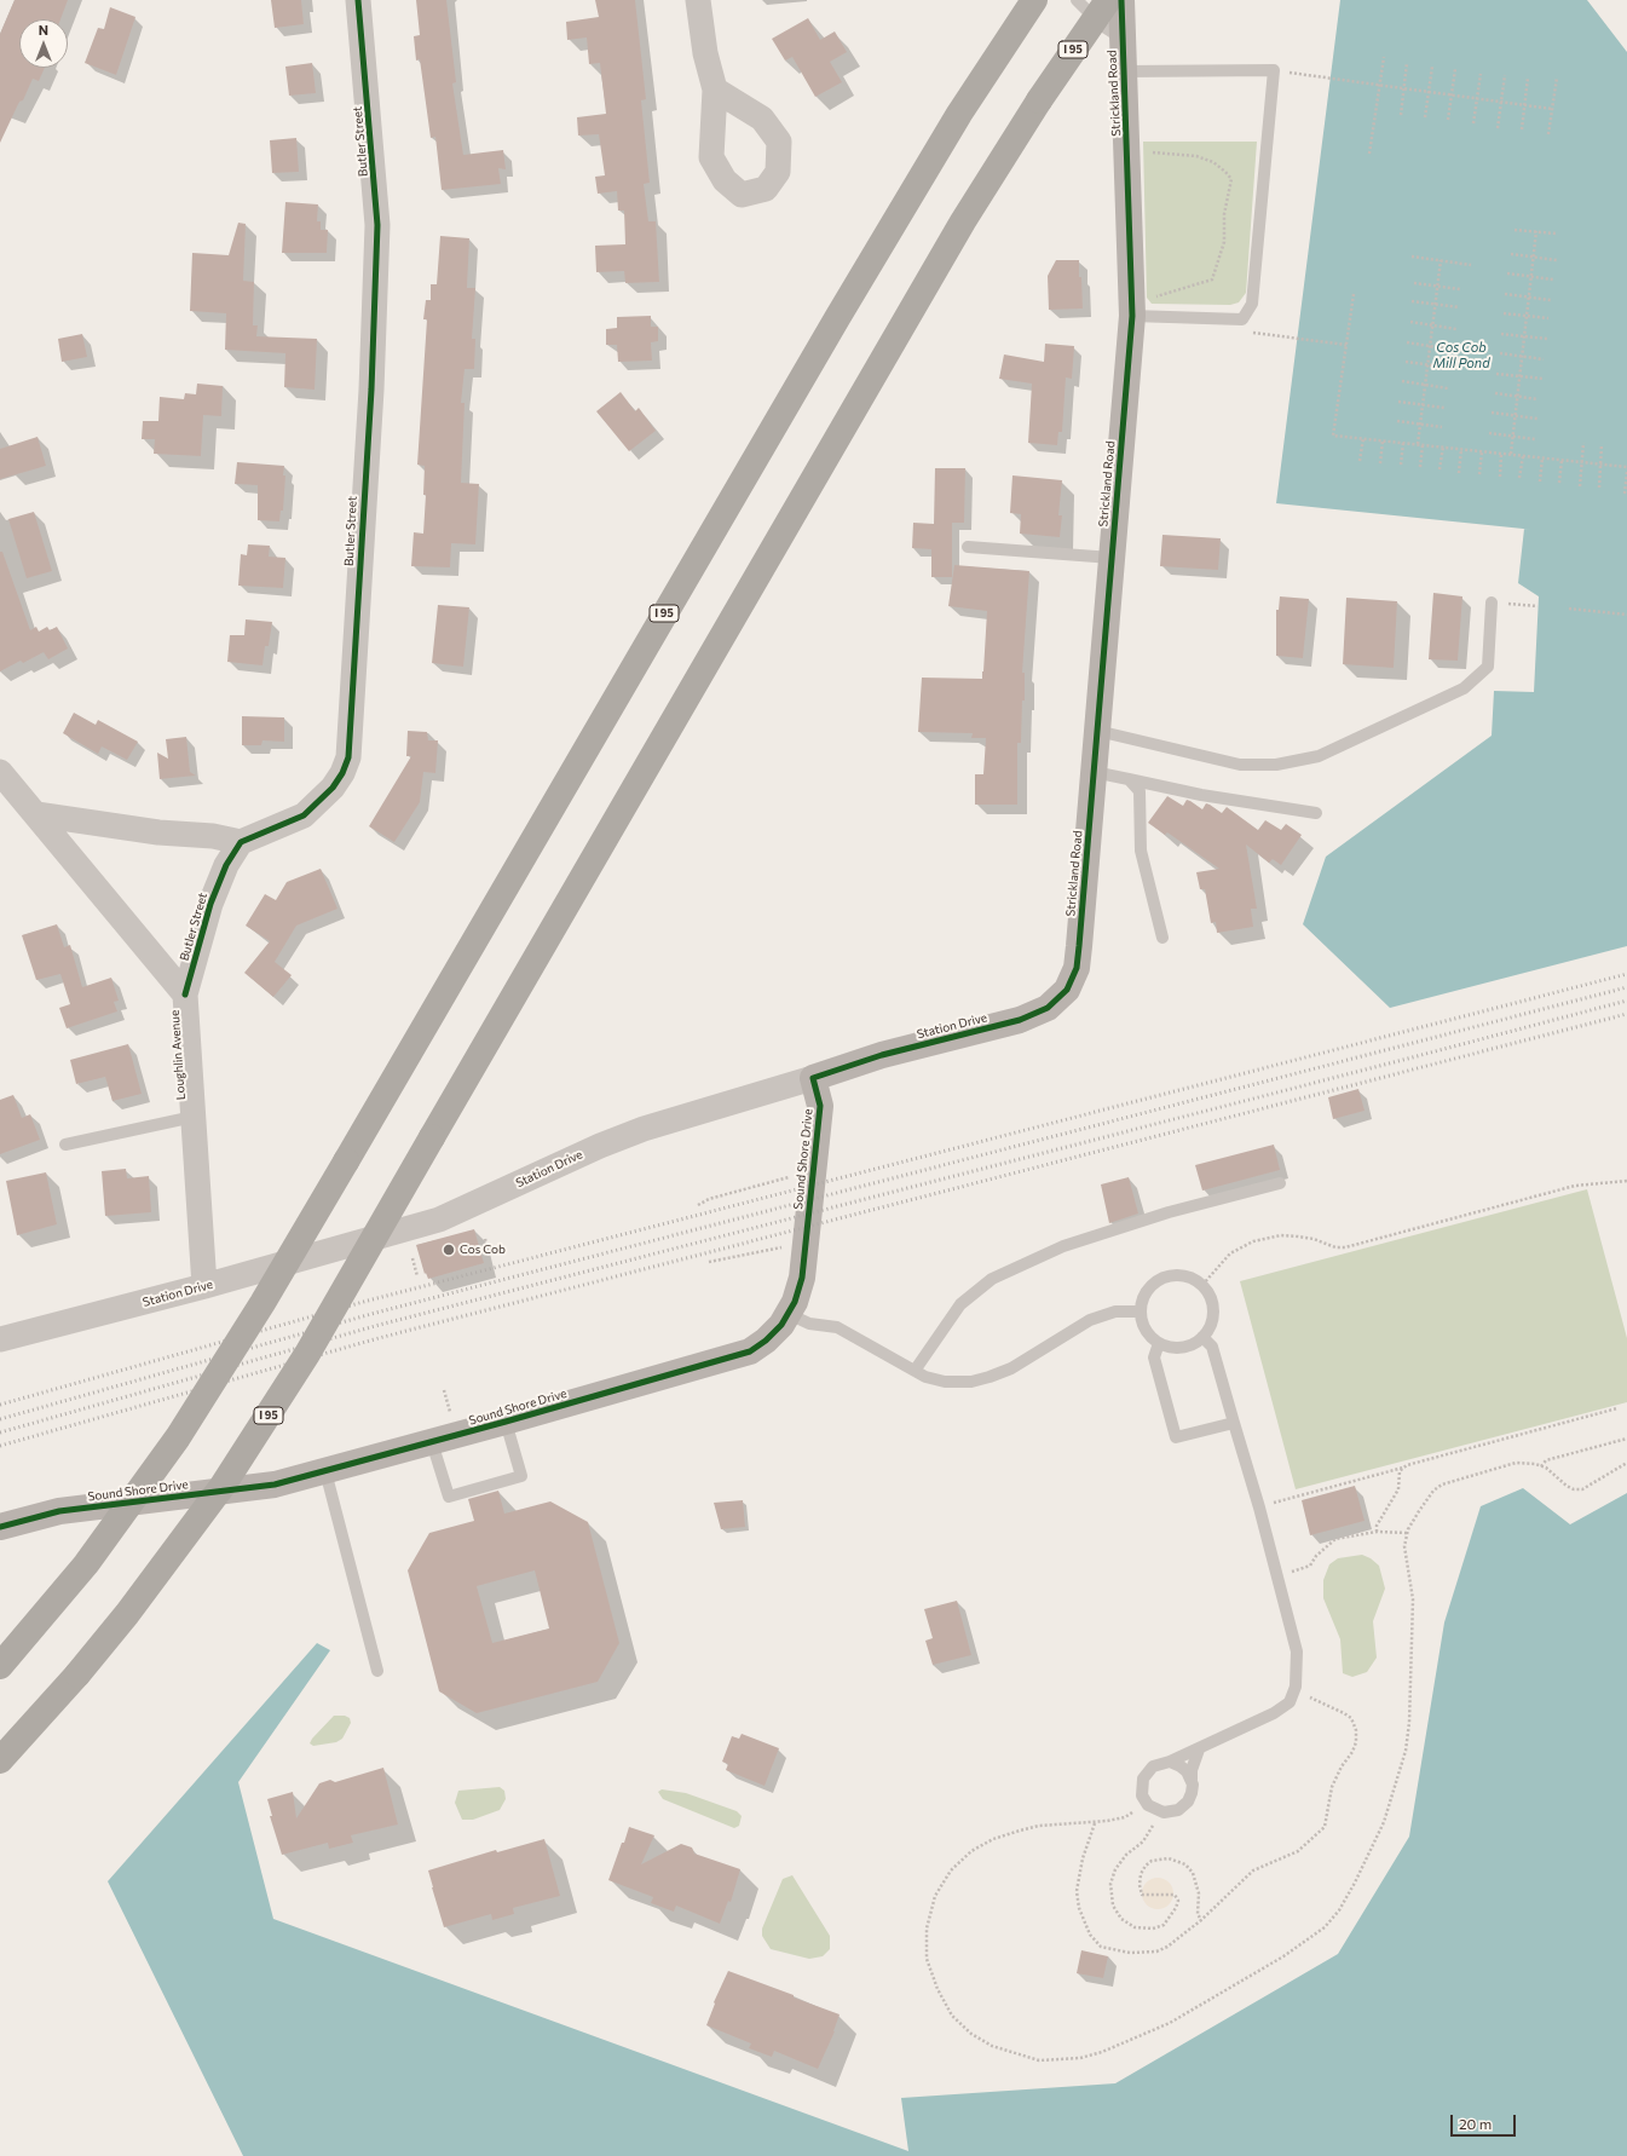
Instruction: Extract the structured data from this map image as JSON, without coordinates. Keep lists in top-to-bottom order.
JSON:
{
  "streets": {
    "highway": ["I 95"],
    "main road": ["Strickland Road", "Station Drive", "Sound Shore Drive"],
    "street": ["Butler Street", "Loughlin Avenue"]
  },
  "crossings": [
    ["Strickland Road", "Station Drive"],
    ["Butler Street", "Loughlin Avenue"],
    ["Station Drive", "Loughlin Avenue"],
    ["Station Drive", "Sound Shore Drive"]
  ],
  "water": ["Cos Cob Mill Pond"],
  "places": ["Cos Cob"],
  "scale_bar": "20 m",
  "north": "top"
}
